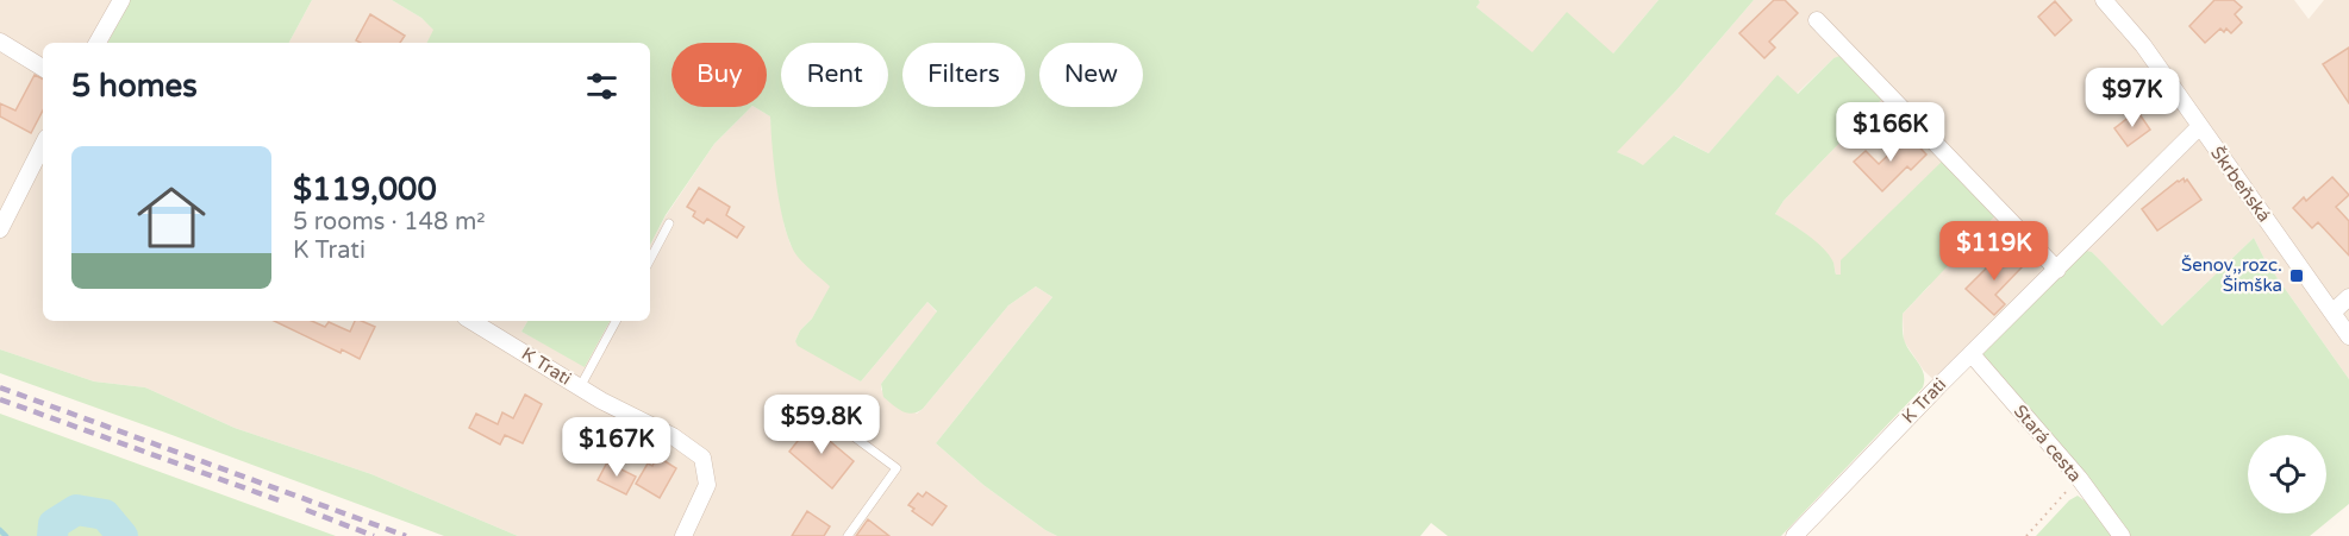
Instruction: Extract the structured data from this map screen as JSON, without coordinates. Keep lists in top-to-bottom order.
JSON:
{
  "streets": {
    "street": ["Škrbeňská", "K Trati", "Stará cesta"]
  },
  "crossings": [
    ["Škrbeňská", "K Trati"],
    ["K Trati", "Stará cesta"]
  ],
  "places": {
    "transit": ["Šenov,,rozc. Šimška"]
  },
  "page": {
    "chip": [
      "Buy",
      "Rent",
      "Filters",
      "New"
    ],
    "heading": "5 homes",
    "price": [
      "$97K",
      "$166K",
      "$119K",
      "$59.8K",
      "$167K"
    ],
    "list": [
      {
        "name": "$119,000",
        "note": "5 rooms · 148 m² · K Trati"
      }
    ]
  }
}
